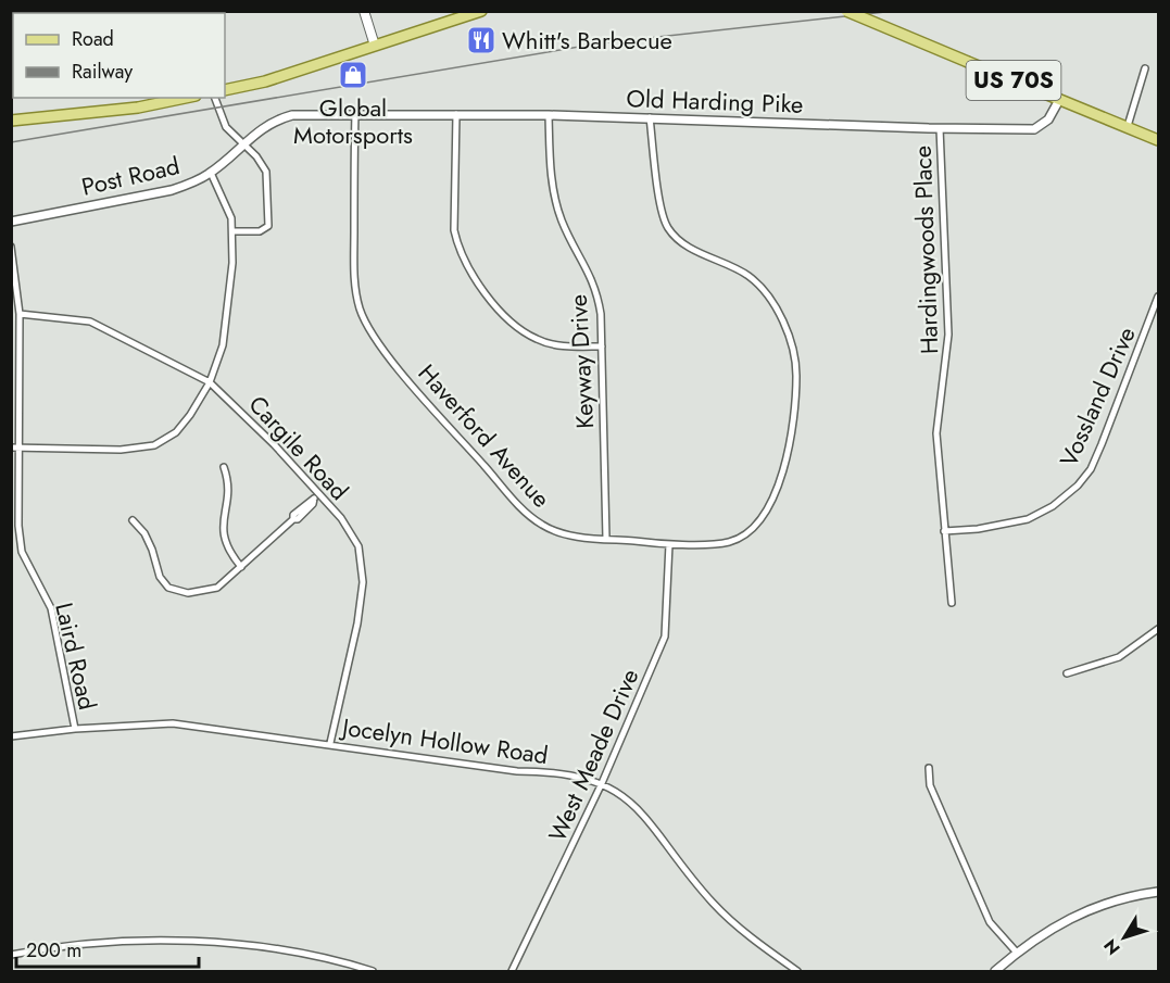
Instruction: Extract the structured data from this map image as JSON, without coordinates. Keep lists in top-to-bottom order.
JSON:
{
  "streets": {
    "main road": ["US 70S"],
    "street": [
      "Old Harding Pike",
      "Post Road",
      "Hardingwoods Place",
      "Keyway Drive",
      "Vossland Drive",
      "Haverford Avenue",
      "Cargile Road",
      "Laird Road",
      "Jocelyn Hollow Road",
      "West Meade Drive"
    ]
  },
  "crossings": [
    ["US 70S", "Old Harding Pike"],
    ["Old Harding Pike", "Post Road"],
    ["Old Harding Pike", "Hardingwoods Place"],
    ["Old Harding Pike", "Keyway Drive"],
    ["Old Harding Pike", "Haverford Avenue"],
    ["Post Road", "Haverford Avenue"],
    ["Hardingwoods Place", "Vossland Drive"],
    ["Keyway Drive", "Haverford Avenue"],
    ["Haverford Avenue", "West Meade Drive"],
    ["Cargile Road", "Laird Road"],
    ["Cargile Road", "Jocelyn Hollow Road"],
    ["Laird Road", "Jocelyn Hollow Road"],
    ["Jocelyn Hollow Road", "West Meade Drive"]
  ],
  "places": {
    "restaurant": ["Whitt's Barbecue"],
    "shop": ["Global Motorsports"]
  },
  "legend": ["Road", "Railway"],
  "scale_bar": "200 m",
  "north": "bottom left"
}
